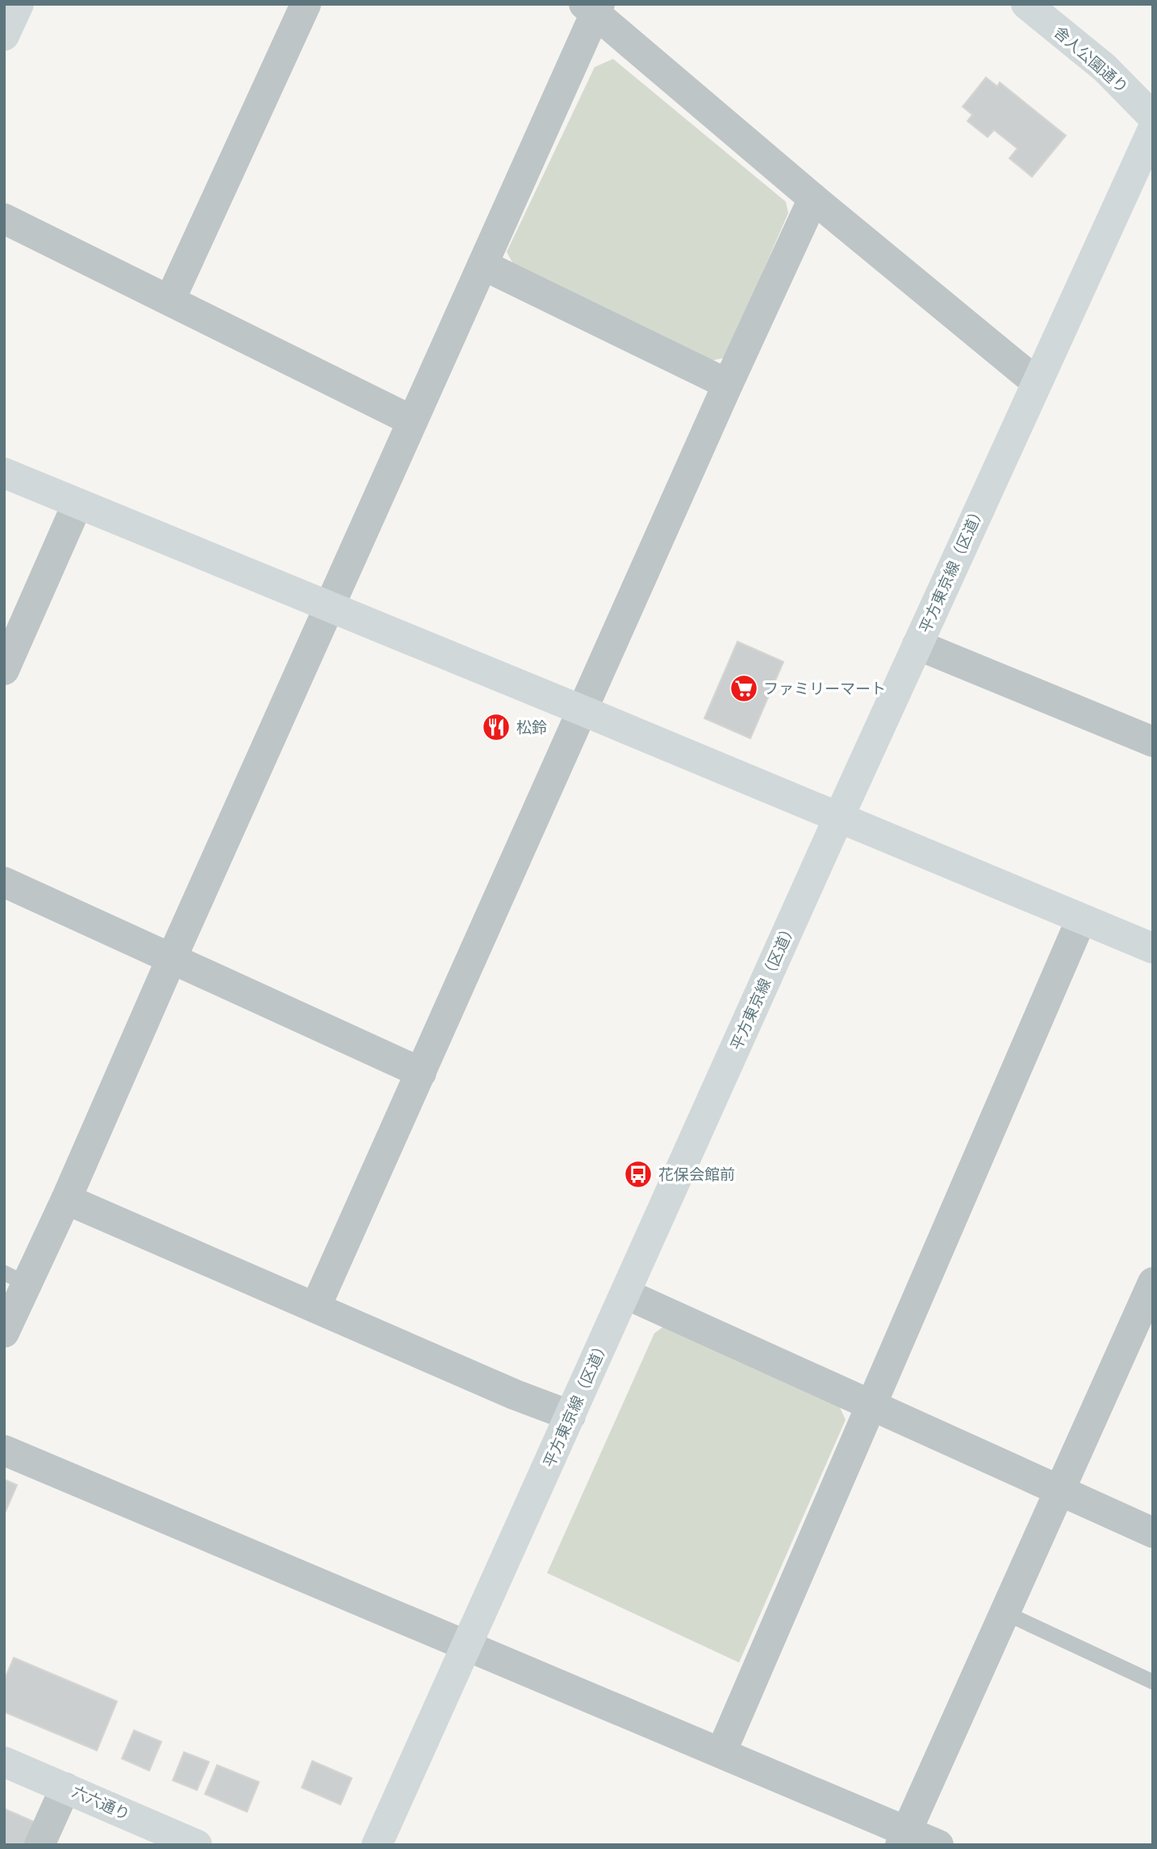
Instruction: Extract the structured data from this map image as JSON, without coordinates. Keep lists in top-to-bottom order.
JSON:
{
  "streets": {
    "main road": ["舎人公園通り", "平方東京線（区道）", "六六通り"]
  },
  "places": {
    "supermarket": ["ファミリーマート"],
    "restaurant": ["松鈴"],
    "bus stop": ["花保会館前"]
  }
}
